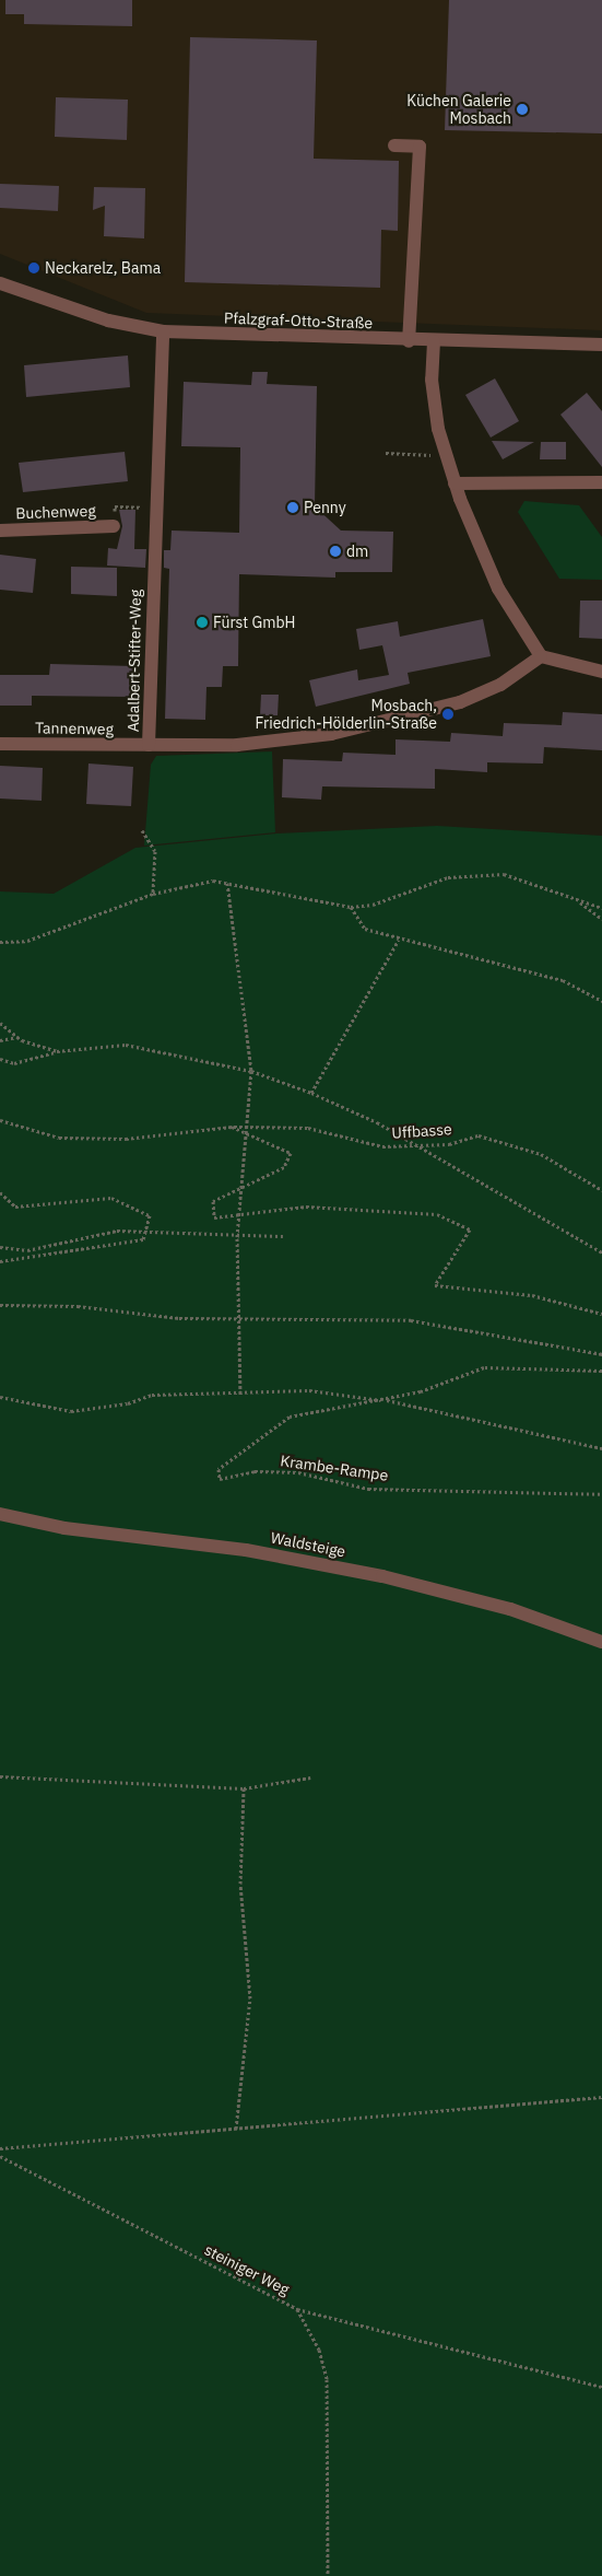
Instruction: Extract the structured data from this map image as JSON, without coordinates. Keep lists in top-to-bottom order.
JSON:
{
  "streets": {
    "street": [
      "Pfalzgraf-Otto-Straße",
      "Buchenweg",
      "Adalbert-Stifter-Weg",
      "Tannenweg",
      "Waldsteige"
    ],
    "path": ["Uffbasse", "Krambe-Rampe", "steiniger Weg"]
  },
  "crossings": [
    ["Pfalzgraf-Otto-Straße", "Adalbert-Stifter-Weg"],
    ["Adalbert-Stifter-Weg", "Tannenweg"]
  ],
  "places": [
    "Küchen Galerie Mosbach",
    "Neckarelz, Bama",
    "Penny",
    "dm",
    "Fürst GmbH",
    "Mosbach, Friedrich-Hölderlin-Straße"
  ]
}
